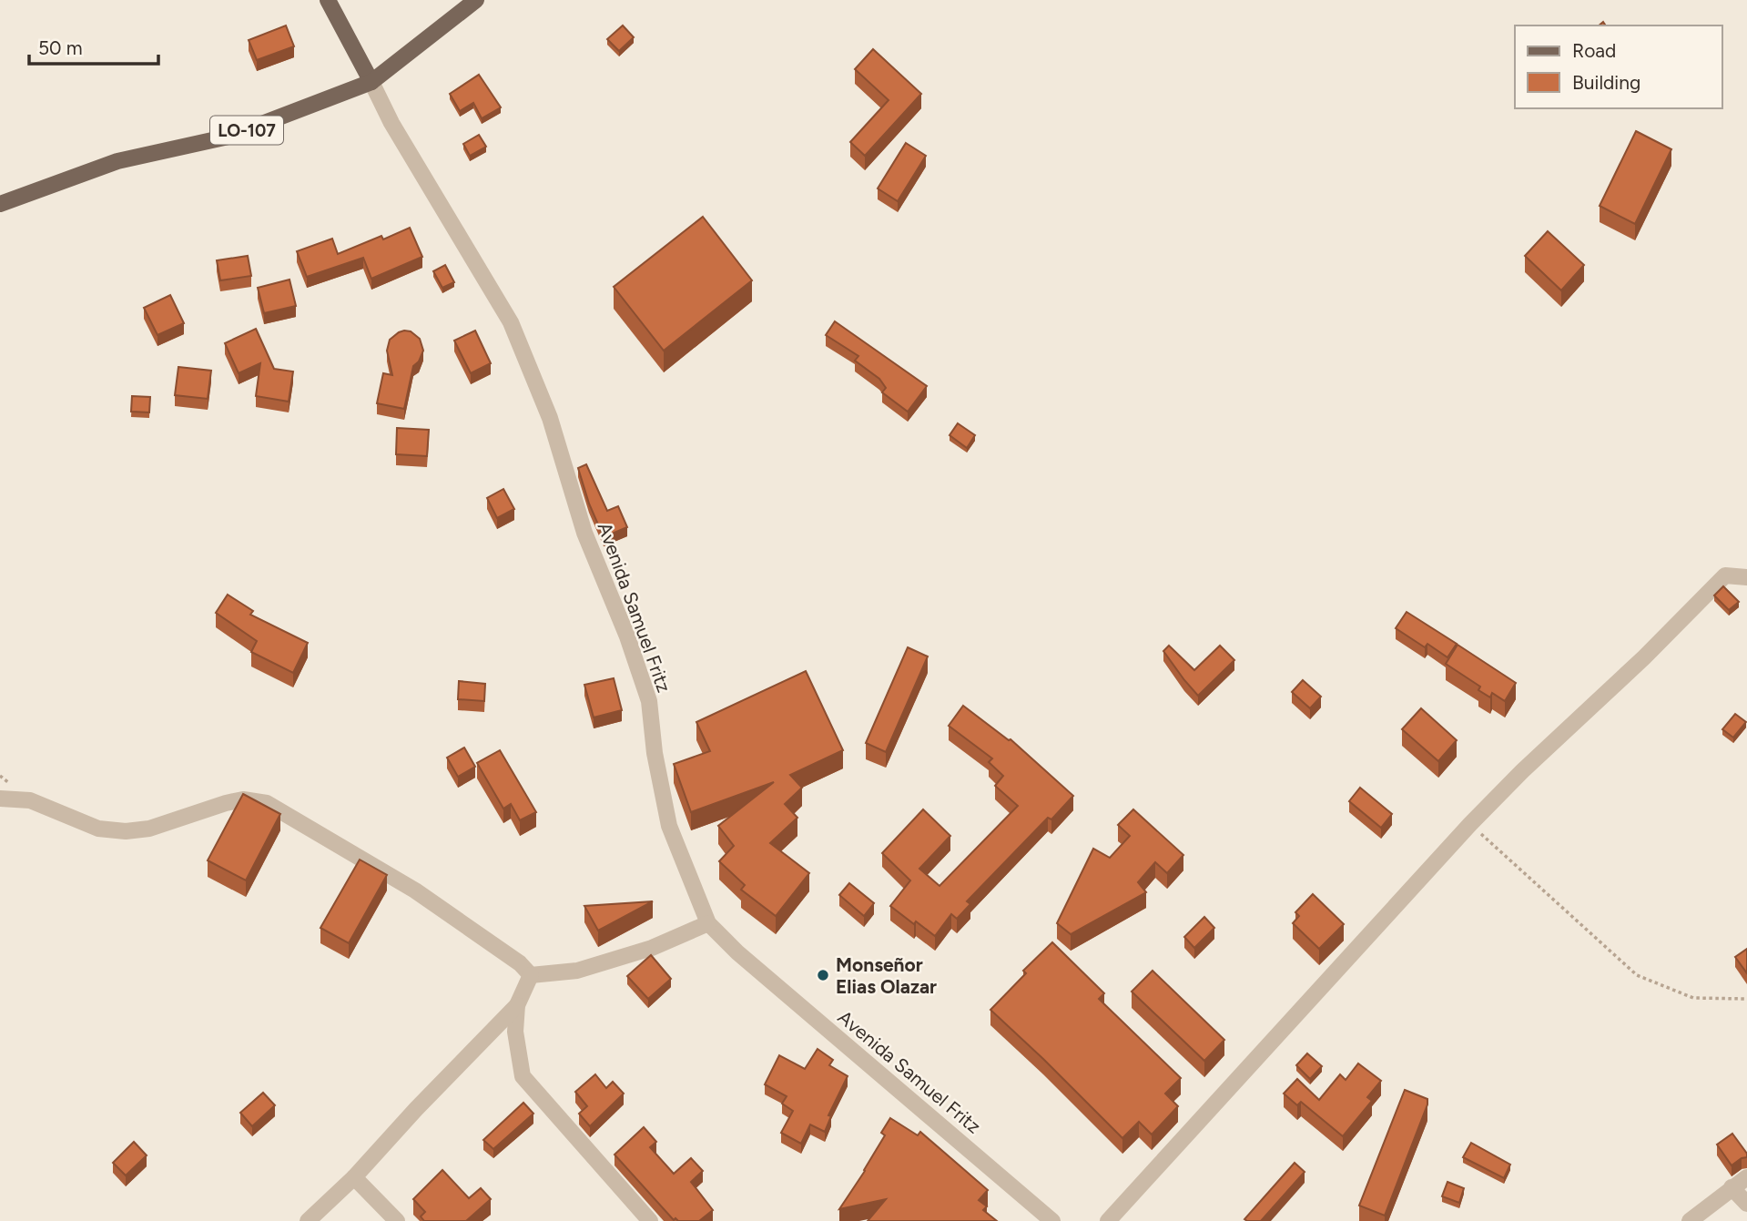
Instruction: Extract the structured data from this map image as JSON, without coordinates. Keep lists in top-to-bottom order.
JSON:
{
  "streets": {
    "main road": ["LO-107"],
    "street": ["Avenida Samuel Fritz"]
  },
  "crossings": [
    ["LO-107", "Avenida Samuel Fritz"]
  ],
  "places": ["Monseñor Elias Olazar"],
  "legend": ["Road", "Building"],
  "scale_bar": "50 m"
}
